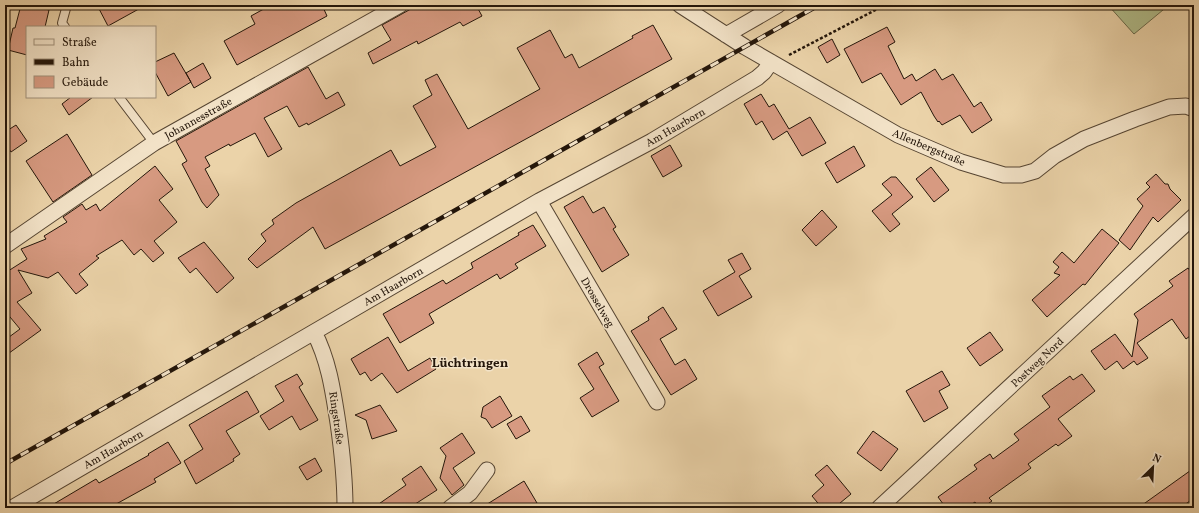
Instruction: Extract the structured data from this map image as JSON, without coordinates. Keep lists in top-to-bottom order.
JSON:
{
  "streets": {
    "street": [
      "Johannesstraße",
      "Am Haarborn",
      "Allenbergstraße",
      "Drosselweg",
      "Postweg Nord",
      "Ringstraße"
    ]
  },
  "crossings": [
    ["Am Haarborn", "Allenbergstraße"],
    ["Am Haarborn", "Drosselweg"],
    ["Am Haarborn", "Ringstraße"]
  ],
  "districts": ["Lüchtringen"],
  "legend": ["Straße", "Bahn", "Gebäude"],
  "north": "top right"
}
